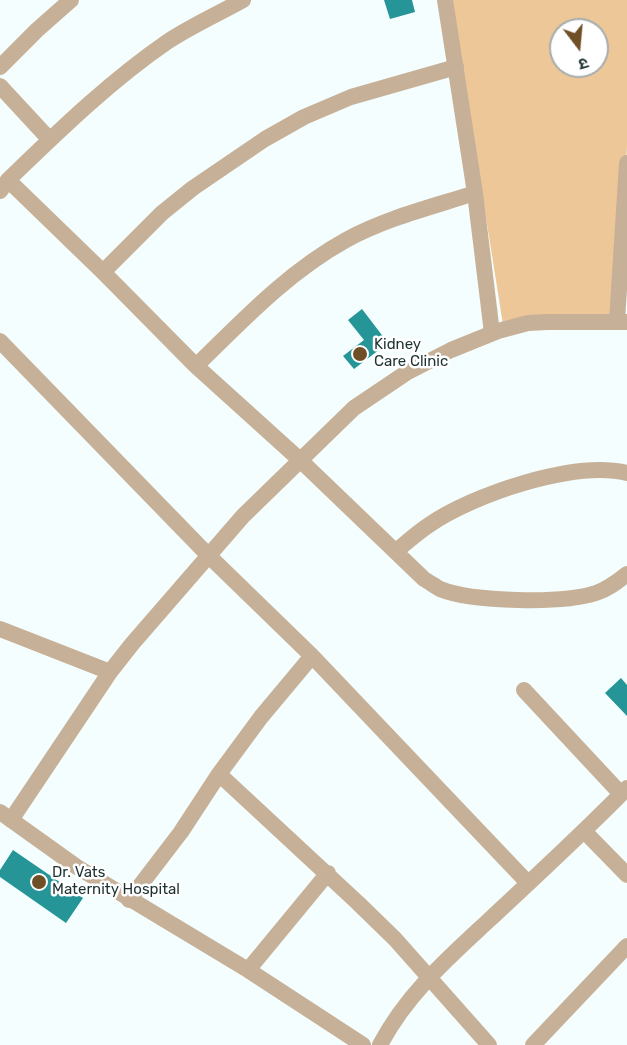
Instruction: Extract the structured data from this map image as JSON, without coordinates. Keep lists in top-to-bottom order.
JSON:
{
  "places": ["Kidney Care Clinic", "Dr. Vats Maternity Hospital"],
  "north": "bottom"
}
